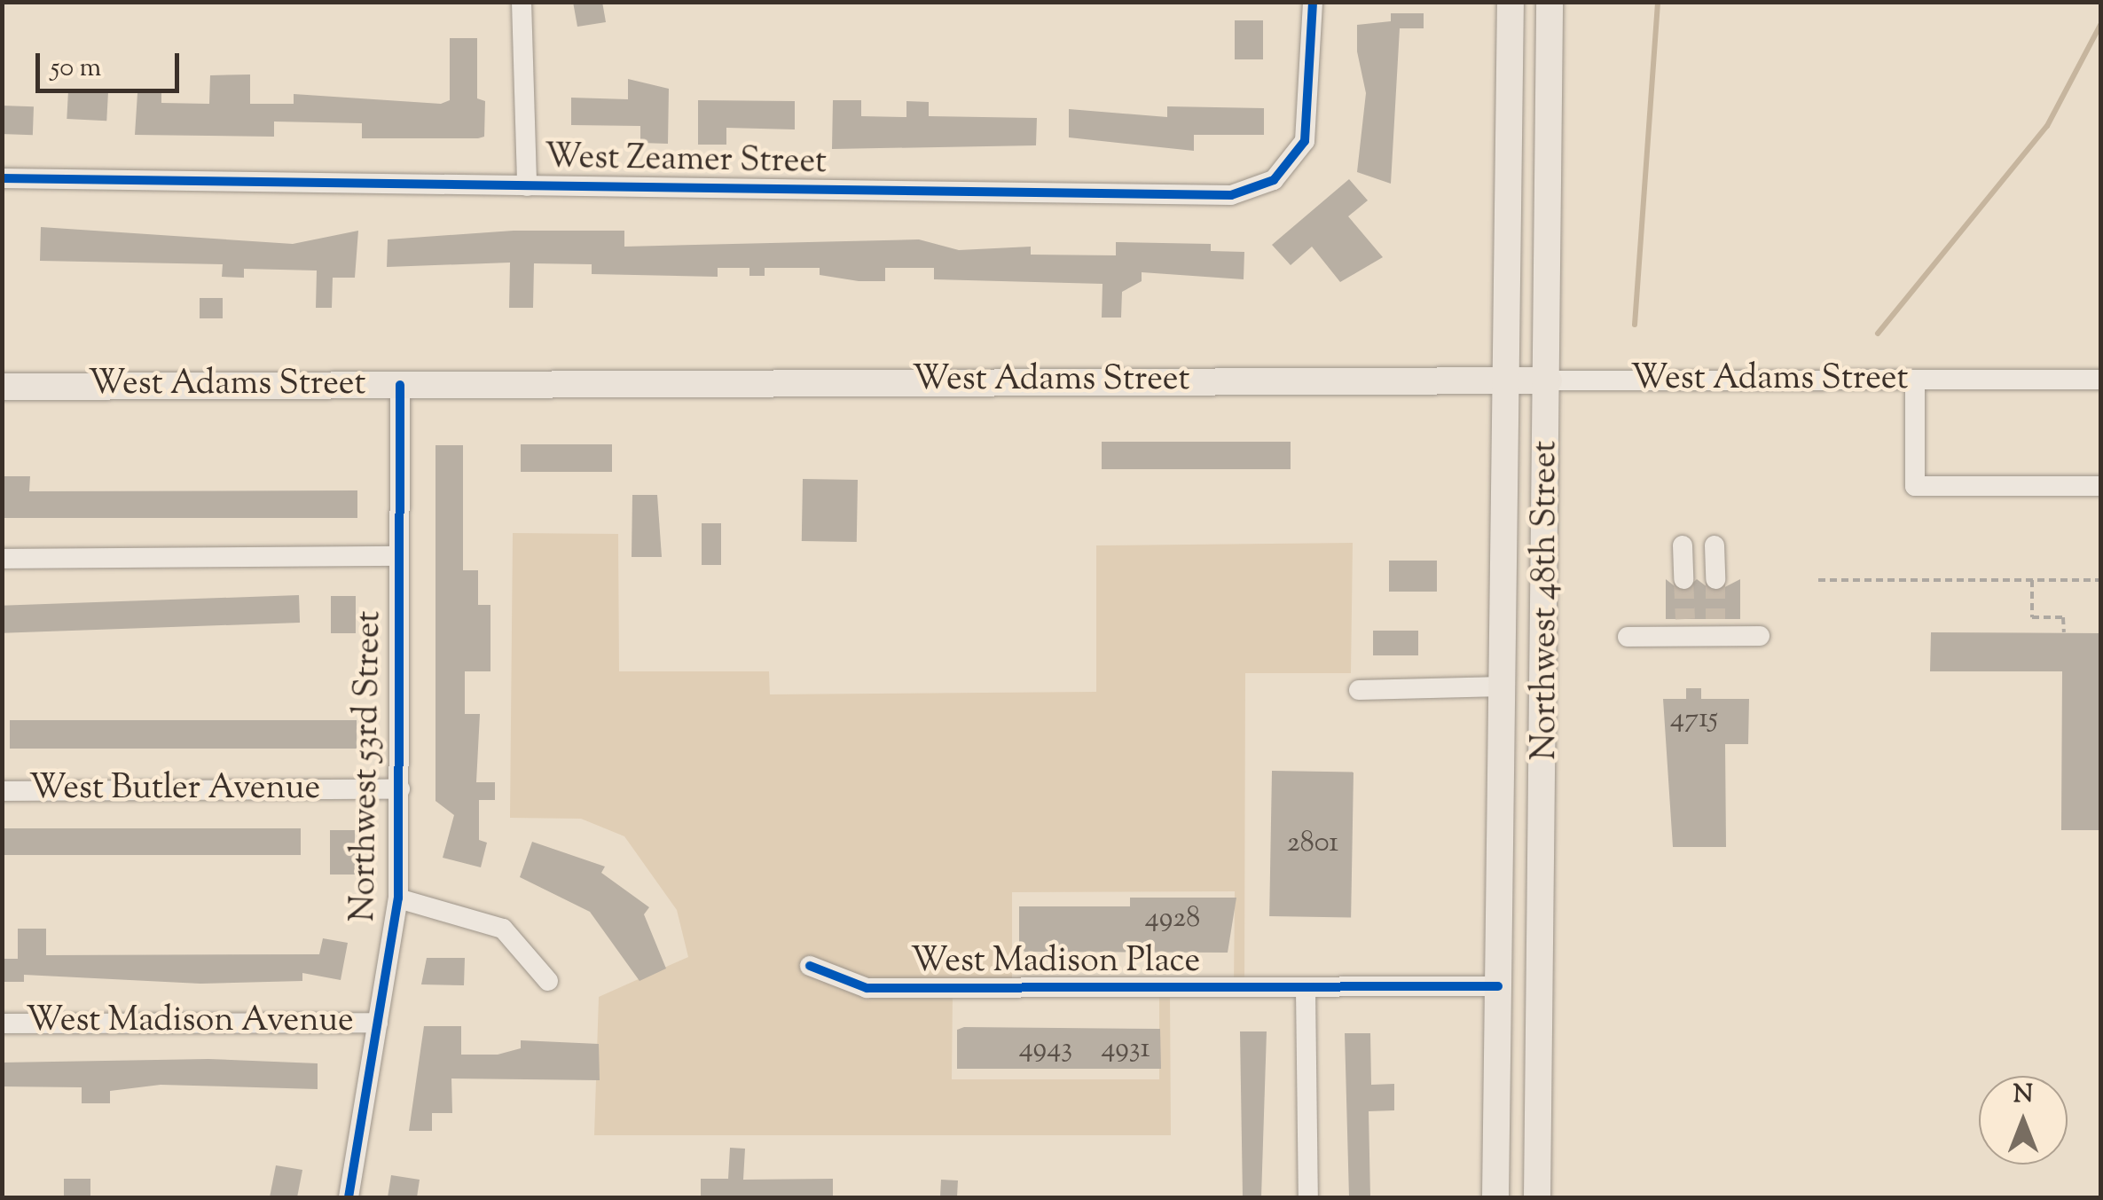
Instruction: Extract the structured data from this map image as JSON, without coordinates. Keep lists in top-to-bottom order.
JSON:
{
  "streets": {
    "main road": ["West Adams Street", "Northwest 48th Street"],
    "street": [
      "West Zeamer Street",
      "Northwest 53rd Street",
      "West Butler Avenue",
      "West Madison Place",
      "West Madison Avenue"
    ]
  },
  "crossings": [
    ["West Adams Street", "Northwest 48th Street"],
    ["West Adams Street", "Northwest 53rd Street"],
    ["Northwest 53rd Street", "West Butler Avenue"],
    ["Northwest 53rd Street", "West Madison Avenue"]
  ],
  "house_numbers": [
    "4715",
    "2801",
    "4928",
    "4943",
    "4931"
  ],
  "scale_bar": "50 m",
  "north": "top"
}
